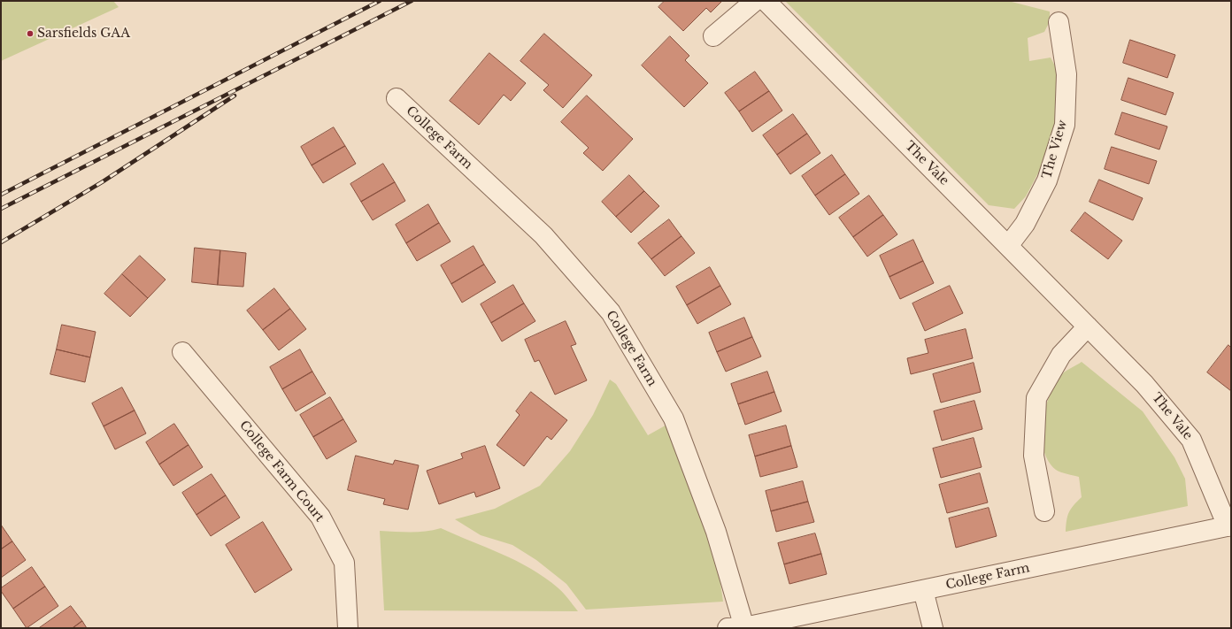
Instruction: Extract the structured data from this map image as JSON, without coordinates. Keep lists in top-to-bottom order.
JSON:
{
  "streets": {
    "street": [
      "College Farm",
      "The View",
      "The Vale",
      "College Farm Court"
    ]
  },
  "crossings": [
    ["College Farm", "The Vale"],
    ["The View", "The Vale"]
  ],
  "places": ["Sarsfields GAA"]
}
